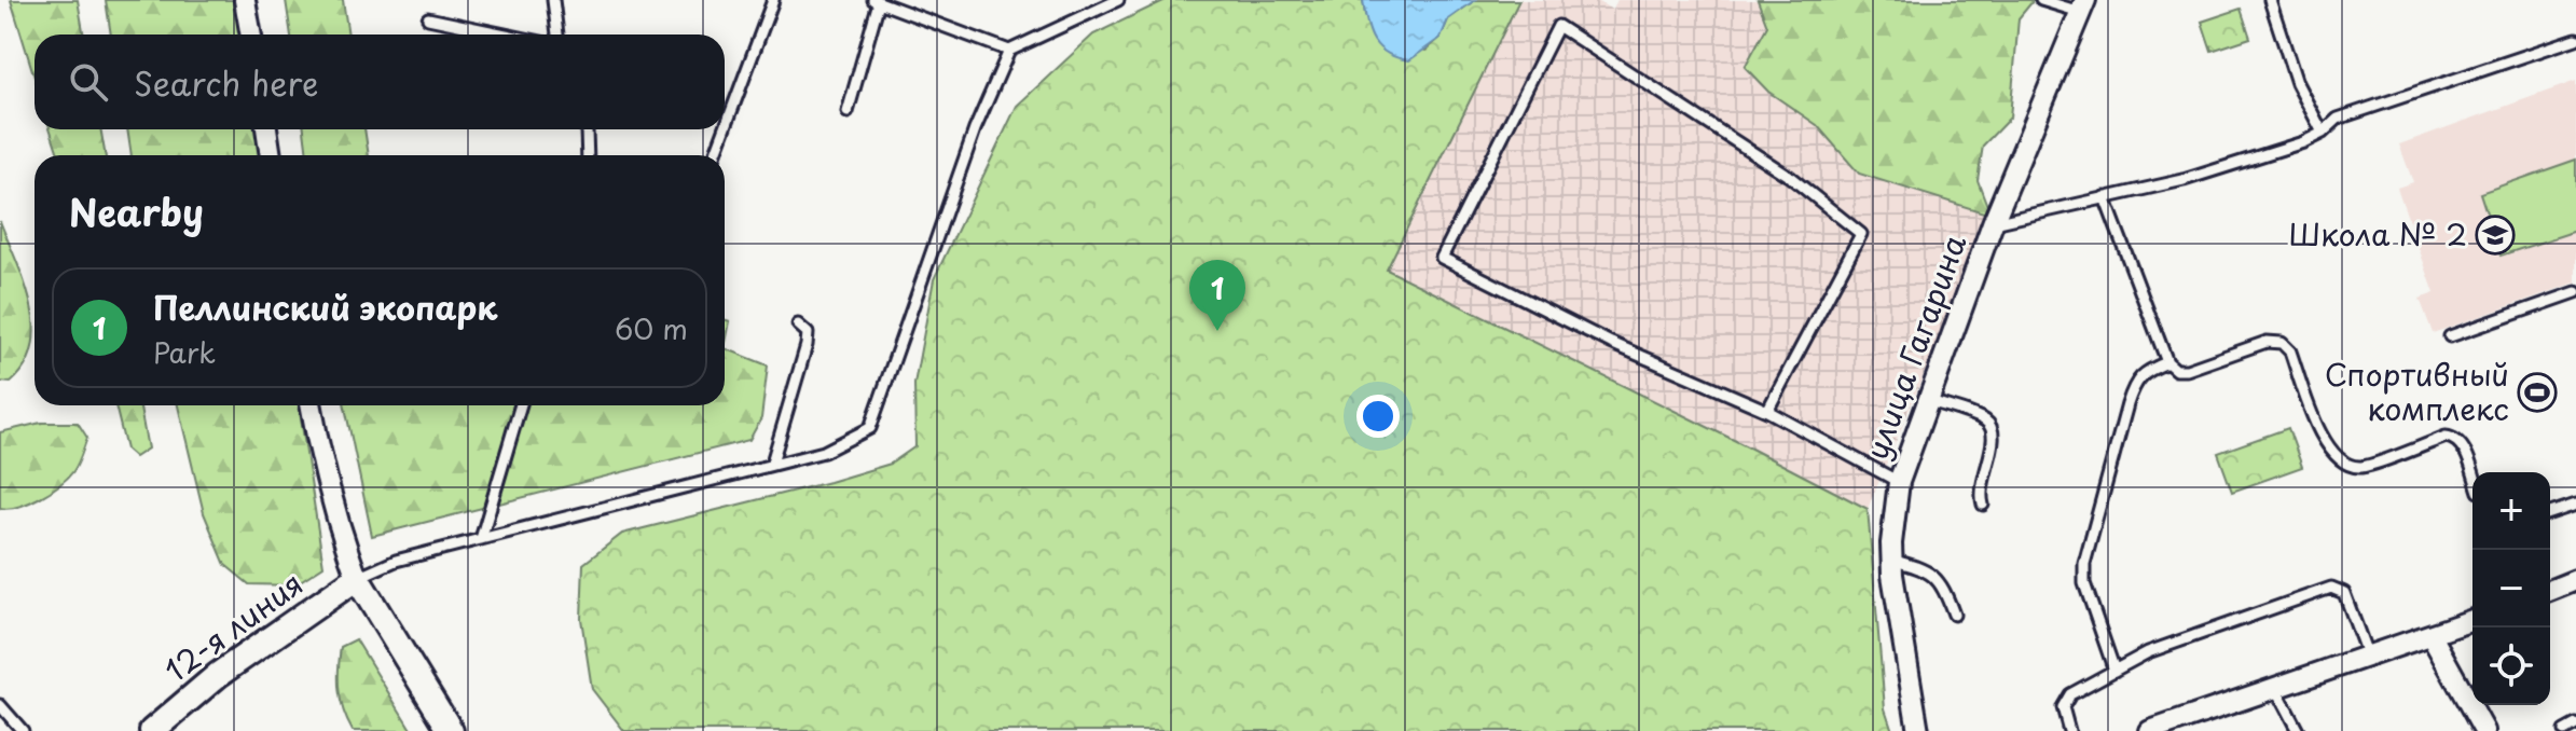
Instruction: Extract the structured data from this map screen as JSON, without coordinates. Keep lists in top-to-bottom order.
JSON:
{
  "streets": {
    "street": ["улица Гагарина", "12-я линия"]
  },
  "places": {
    "school or university": ["Школа № 2"],
    "sports": ["Спортивный комплекс"]
  },
  "page": {
    "search": "Search here",
    "heading": "Nearby",
    "pins": "1",
    "list": [
      {
        "mark": "1",
        "name": "Пеллинский экопарк",
        "note": "Park",
        "value": "60 m"
      }
    ],
    "map_buttons": ["+", "−"]
  }
}
